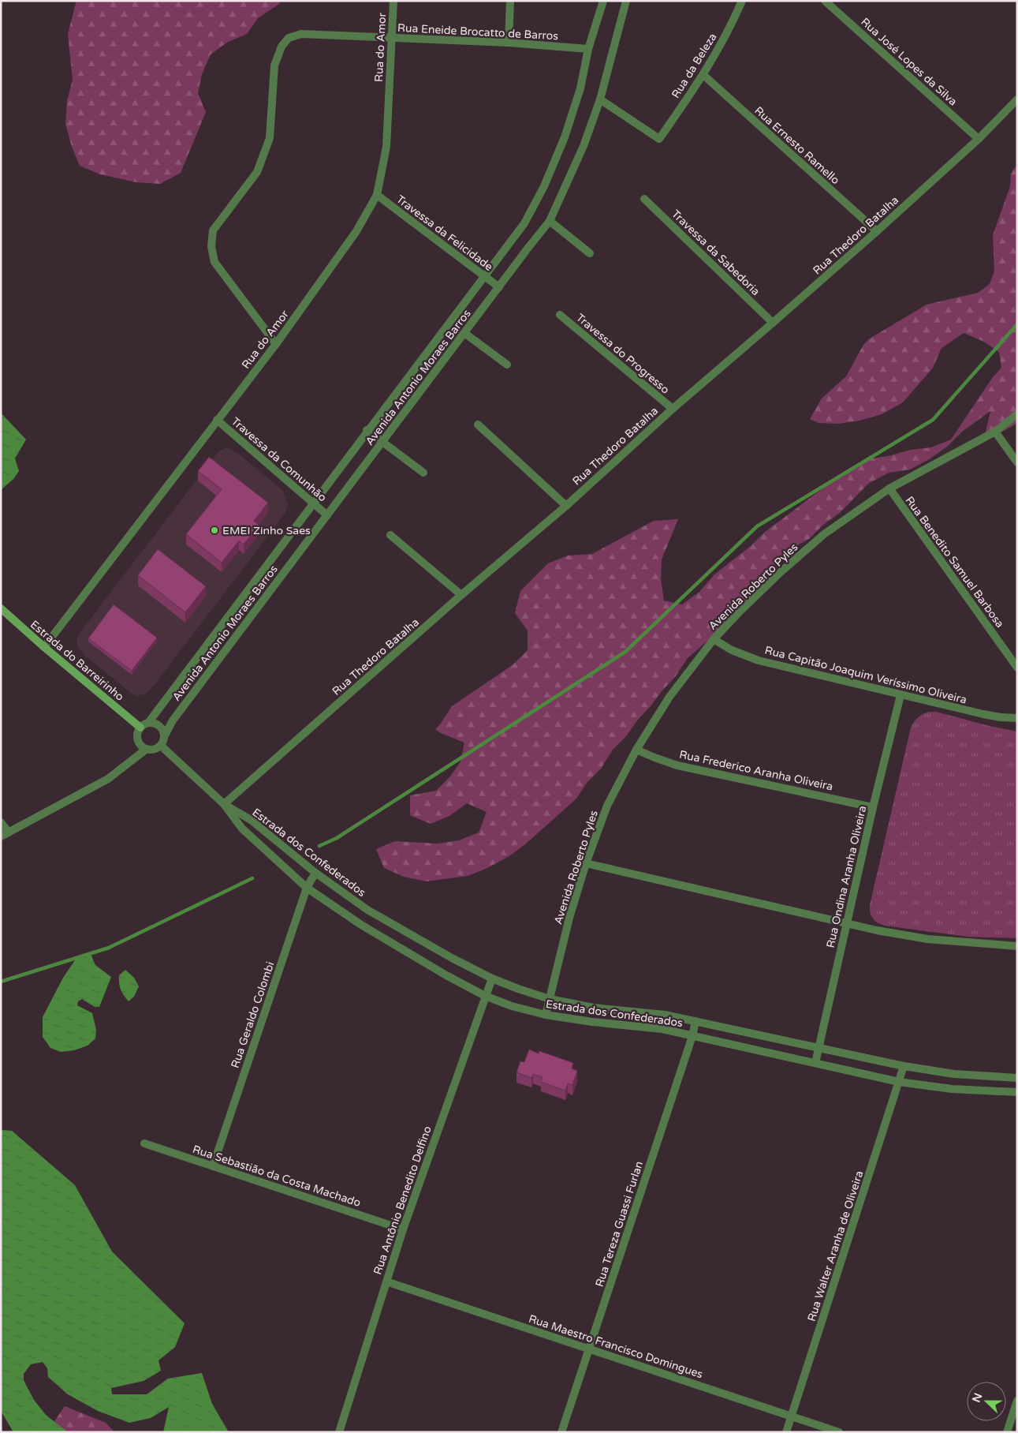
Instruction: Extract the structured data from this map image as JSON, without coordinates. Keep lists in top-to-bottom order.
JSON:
{
  "streets": {
    "main road": ["Estrada do Barreirinho"],
    "street": [
      "Rua Eneide Brocatto de Barros",
      "Rua do Amor",
      "Rua José Lopes da Silva",
      "Rua da Beleza",
      "Rua Ernesto Ramello",
      "Travessa da Felicidade",
      "Rua Thedoro Batalha",
      "Travessa da Sabedoria",
      "Travessa do Progresso",
      "Avenida Antonio Moraes Barros",
      "Travessa da Comunhão",
      "Rua Benedito Samuel Barbosa",
      "Avenida Roberto Pyles",
      "Rua Capitão Joaquim Veríssimo Oliveira",
      "Rua Frederico Aranha Oliveira",
      "Estrada dos Confederados",
      "Rua Ondina Aranha Oliveira",
      "Rua Geraldo Colombi",
      "Rua Sebastião da Costa Machado",
      "Rua Antônio Benedito Delfino",
      "Rua Tereza Guassi Furlan",
      "Rua Walter Aranha de Oliveira",
      "Rua Maestro Francisco Domingues"
    ]
  },
  "crossings": [
    ["Rua Eneide Brocatto de Barros", "Rua do Amor"],
    ["Rua Eneide Brocatto de Barros", "Avenida Antonio Moraes Barros"],
    ["Rua do Amor", "Travessa da Felicidade"],
    ["Rua do Amor", "Travessa da Comunhão"],
    ["Rua do Amor", "Estrada do Barreirinho"],
    ["Rua José Lopes da Silva", "Rua Thedoro Batalha"],
    ["Rua da Beleza", "Rua Ernesto Ramello"],
    ["Rua da Beleza", "Avenida Antonio Moraes Barros"],
    ["Rua Ernesto Ramello", "Rua Thedoro Batalha"],
    ["Travessa da Felicidade", "Avenida Antonio Moraes Barros"],
    ["Rua Thedoro Batalha", "Travessa da Sabedoria"],
    ["Rua Thedoro Batalha", "Travessa do Progresso"],
    ["Rua Thedoro Batalha", "Estrada dos Confederados"],
    ["Avenida Antonio Moraes Barros", "Travessa da Comunhão"],
    ["Avenida Antonio Moraes Barros", "Estrada do Barreirinho"],
    ["Avenida Antonio Moraes Barros", "Estrada dos Confederados"],
    ["Rua Benedito Samuel Barbosa", "Avenida Roberto Pyles"],
    ["Avenida Roberto Pyles", "Rua Capitão Joaquim Veríssimo Oliveira"],
    ["Avenida Roberto Pyles", "Rua Frederico Aranha Oliveira"],
    ["Avenida Roberto Pyles", "Estrada dos Confederados"],
    ["Estrada do Barreirinho", "Estrada dos Confederados"],
    ["Rua Capitão Joaquim Veríssimo Oliveira", "Rua Ondina Aranha Oliveira"],
    ["Rua Frederico Aranha Oliveira", "Rua Ondina Aranha Oliveira"],
    ["Estrada dos Confederados", "Rua Ondina Aranha Oliveira"],
    ["Estrada dos Confederados", "Rua Geraldo Colombi"],
    ["Estrada dos Confederados", "Rua Antônio Benedito Delfino"],
    ["Estrada dos Confederados", "Rua Tereza Guassi Furlan"],
    ["Estrada dos Confederados", "Rua Walter Aranha de Oliveira"],
    ["Rua Geraldo Colombi", "Rua Sebastião da Costa Machado"],
    ["Rua Sebastião da Costa Machado", "Rua Antônio Benedito Delfino"],
    ["Rua Antônio Benedito Delfino", "Rua Maestro Francisco Domingues"],
    ["Rua Tereza Guassi Furlan", "Rua Maestro Francisco Domingues"],
    ["Rua Walter Aranha de Oliveira", "Rua Maestro Francisco Domingues"]
  ],
  "places": ["EMEI Zinho Saes"],
  "north": "left"
}
